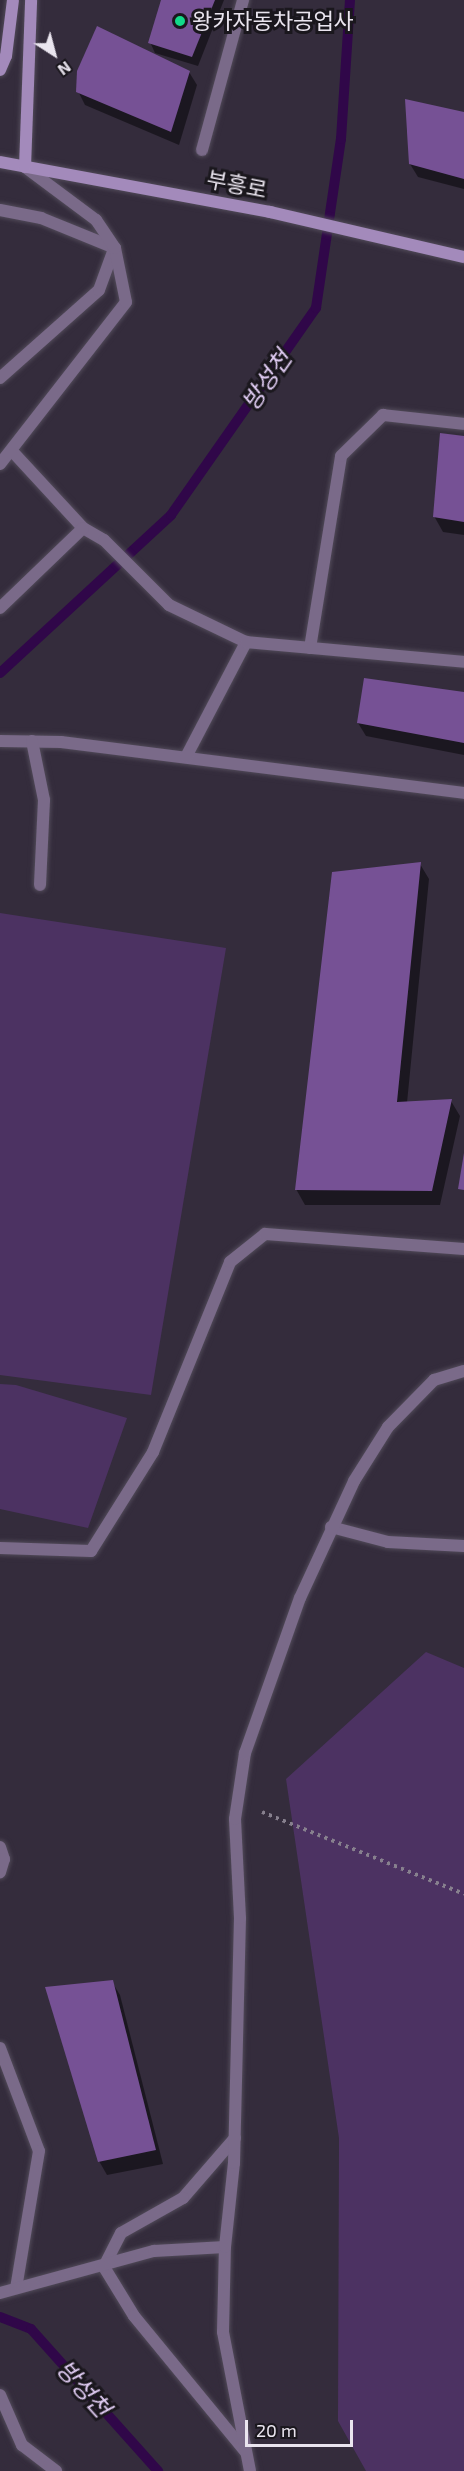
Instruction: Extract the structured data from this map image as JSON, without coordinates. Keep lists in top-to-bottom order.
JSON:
{
  "streets": {
    "main road": ["부흥로"]
  },
  "water": ["방성천"],
  "places": ["왕카자동차공업사"],
  "scale_bar": "20 m",
  "north": "bottom right"
}
